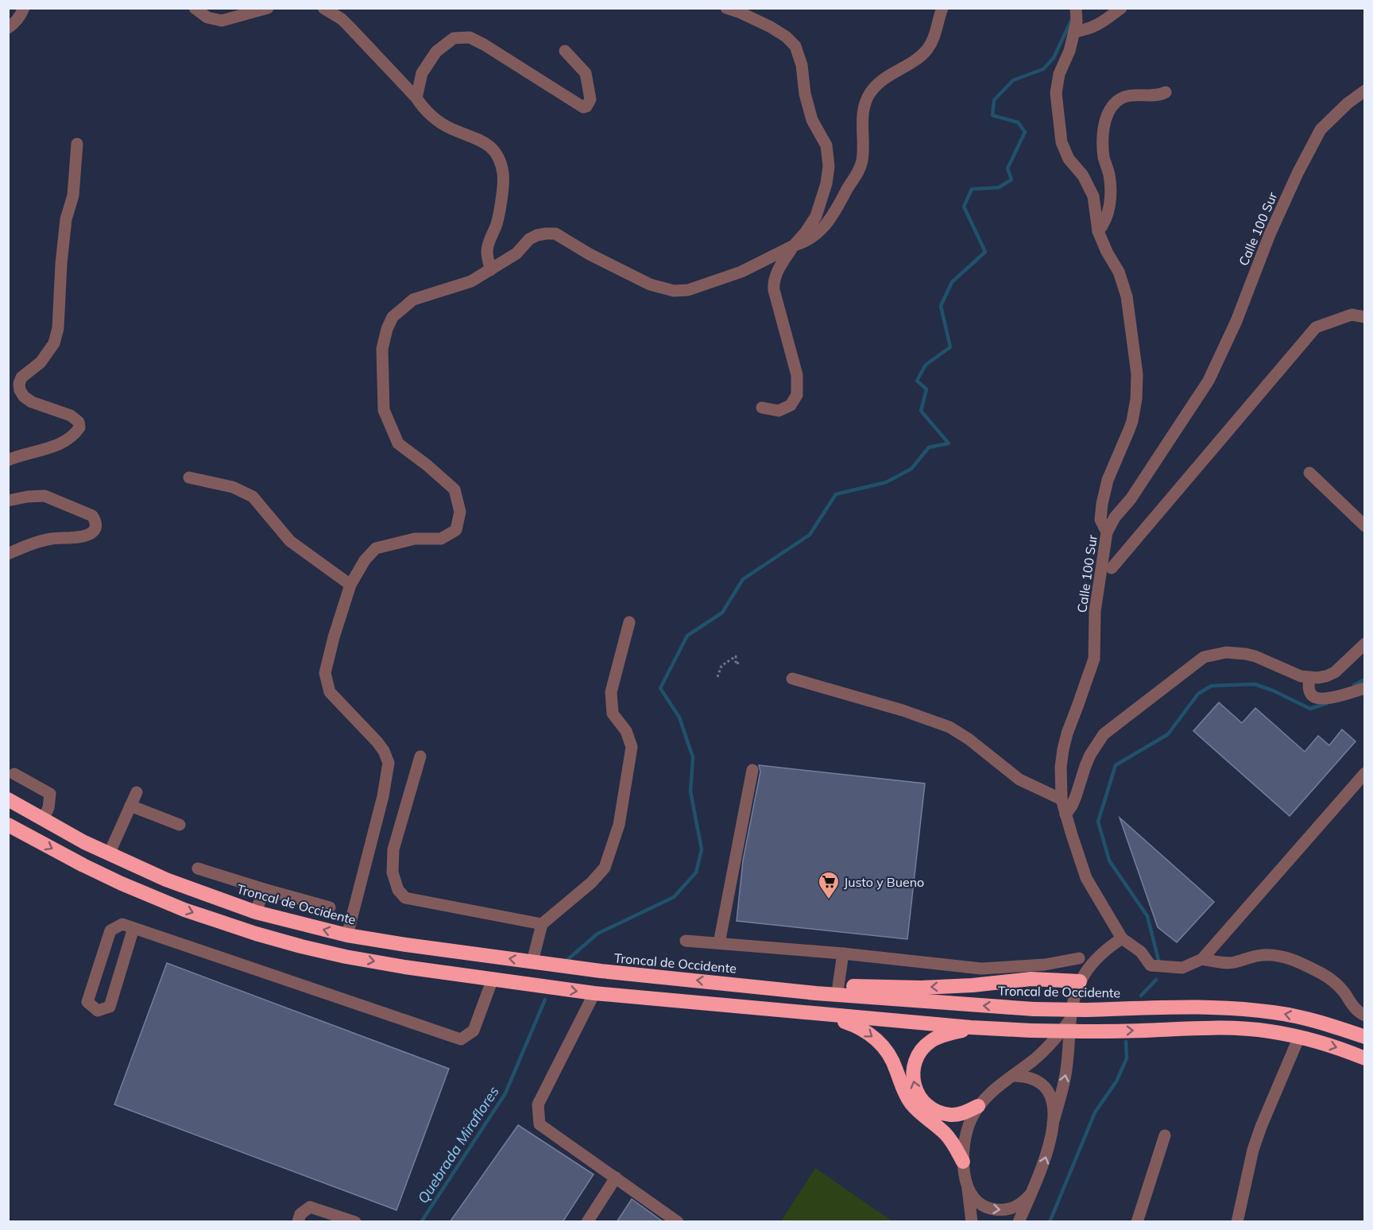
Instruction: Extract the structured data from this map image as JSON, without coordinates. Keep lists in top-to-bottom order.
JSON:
{
  "streets": {
    "highway": ["Troncal de Occidente"],
    "street": ["Calle 100 Sur"]
  },
  "water": ["Quebrada Miraflores"],
  "places": {
    "supermarket": ["Justo y Bueno"]
  }
}
